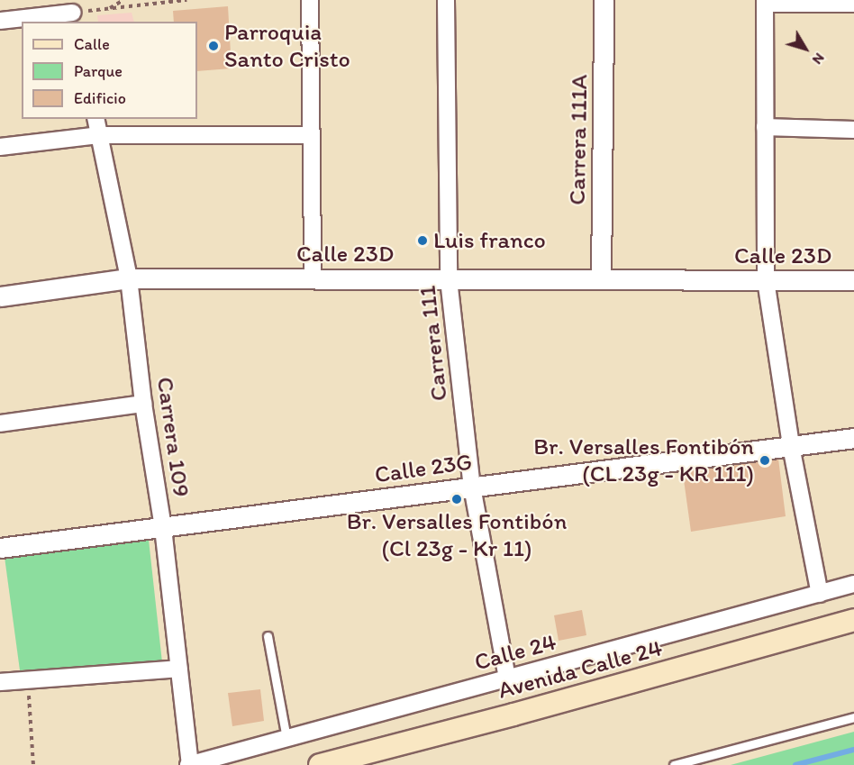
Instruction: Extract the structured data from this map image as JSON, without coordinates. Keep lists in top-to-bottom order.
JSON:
{
  "streets": {
    "main road": ["Avenida Calle 24"],
    "street": [
      "Carrera 111A",
      "Calle 23D",
      "Carrera 111",
      "Carrera 109",
      "Calle 23G",
      "Calle 24"
    ]
  },
  "crossings": [
    ["Carrera 111A", "Calle 23D"],
    ["Calle 23D", "Carrera 111"],
    ["Calle 23D", "Carrera 109"],
    ["Carrera 111", "Calle 23G"],
    ["Carrera 111", "Calle 24"],
    ["Carrera 109", "Calle 23G"],
    ["Carrera 109", "Calle 24"]
  ],
  "places": [
    "Parroquia Santo Cristo",
    "Luis franco",
    "Br. Versalles Fontibón (CL 23g - KR 111)",
    "Br. Versalles Fontibón (Cl 23g - Kr 11)"
  ],
  "legend": ["Calle", "Parque", "Edificio"],
  "north": "bottom right"
}
